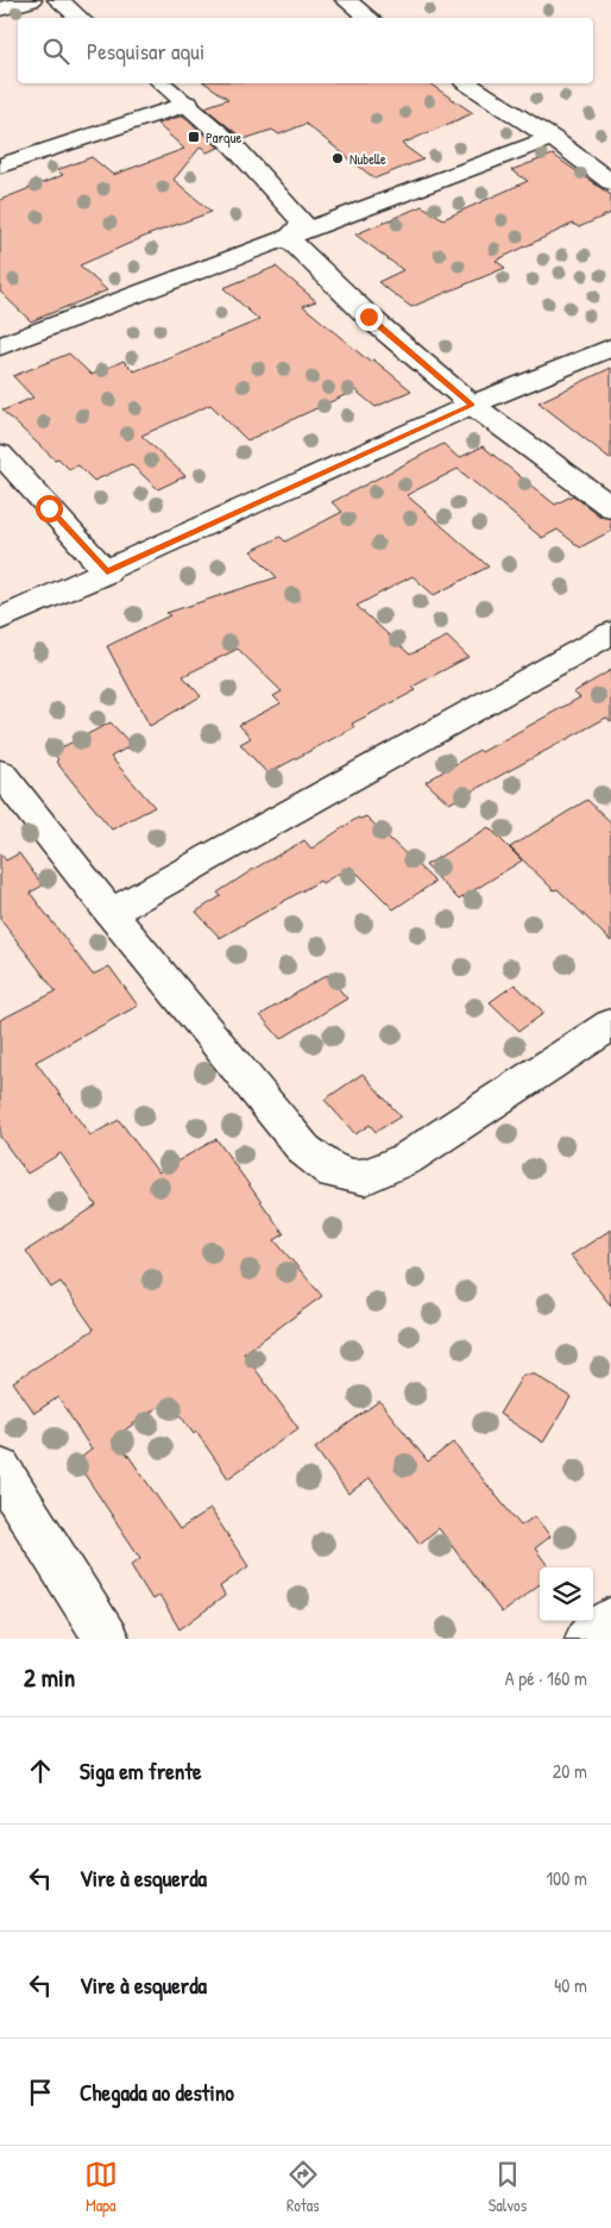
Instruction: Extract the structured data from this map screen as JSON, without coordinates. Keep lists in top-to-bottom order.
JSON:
{
  "places": {
    "transit": ["Parque"],
    "other": ["Nubelle"]
  },
  "page": {
    "search": "Pesquisar aqui",
    "heading": ["2 min", "A pé · 160 m"],
    "list": [
      ["Siga em frente", "20 m"],
      ["Vire à esquerda", "100 m"],
      ["Vire à esquerda", "40 m"],
      "Chegada ao destino"
    ],
    "nav": ["Mapa", "Rotas", "Salvos"]
  }
}
